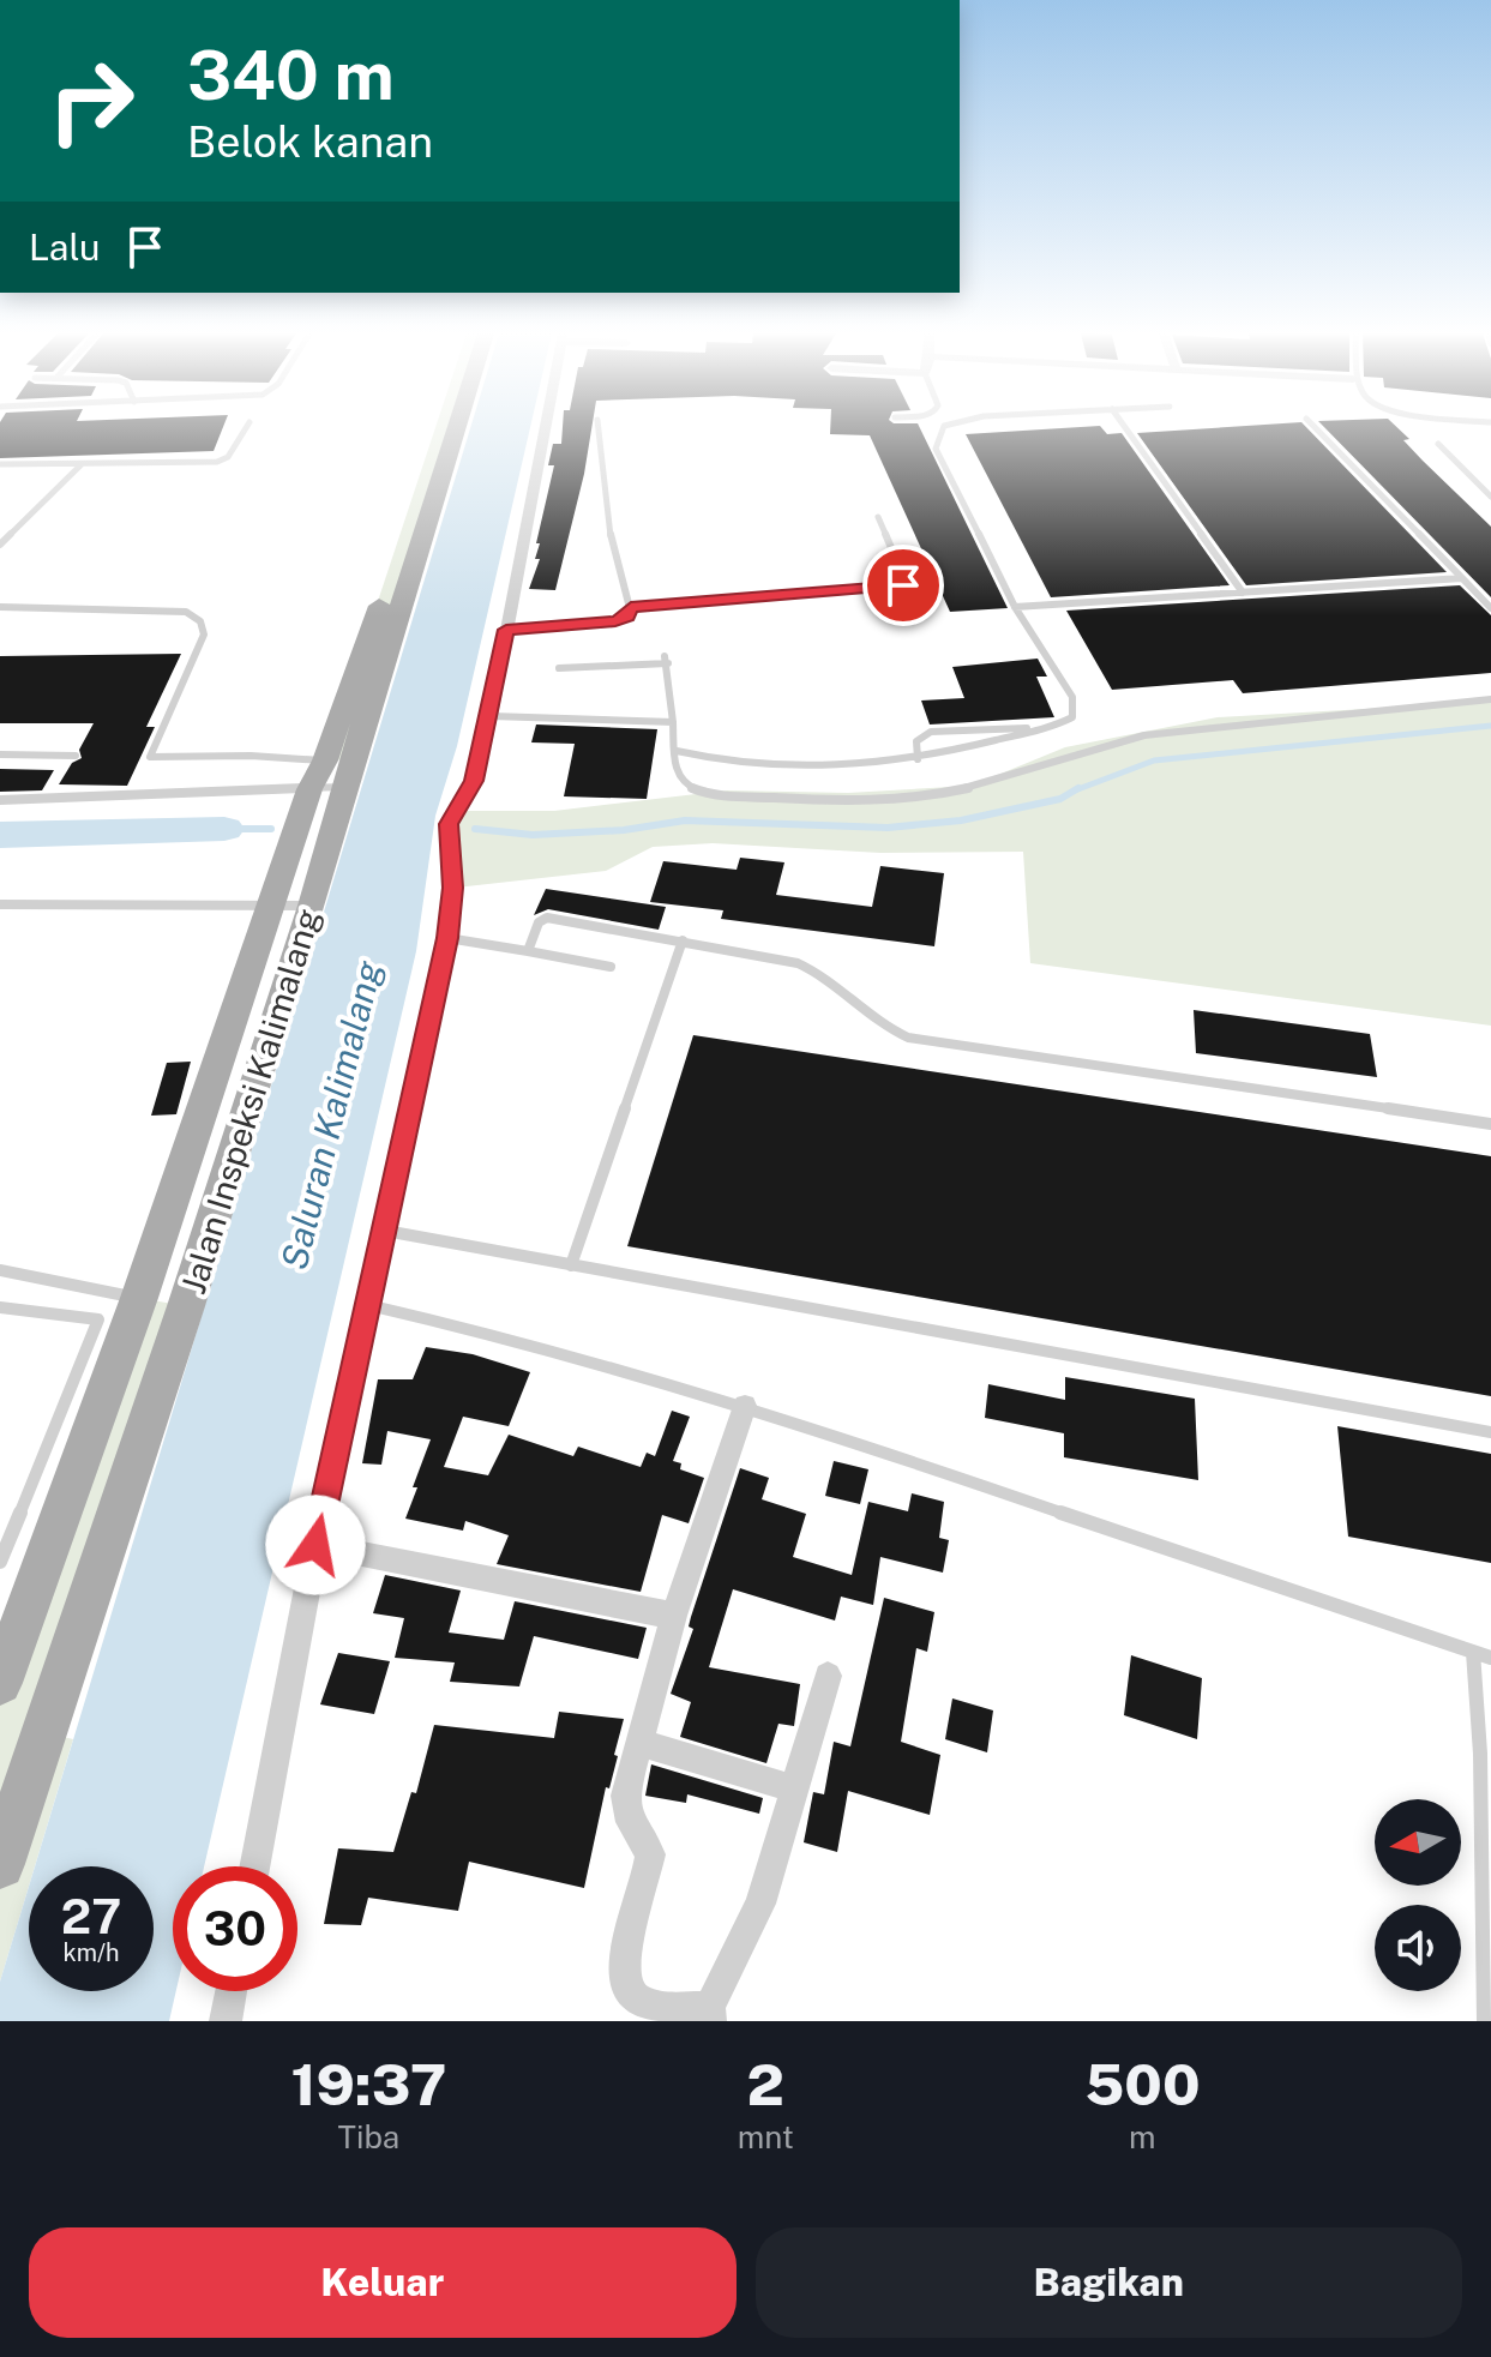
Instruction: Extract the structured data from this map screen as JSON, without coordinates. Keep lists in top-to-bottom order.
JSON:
{
  "streets": {
    "main road": ["Jalan Inspeksi Kalimalang"]
  },
  "water": ["Saluran Kalimalang"],
  "north": "left",
  "page": {
    "turn": ["340 m", "Belok kanan"],
    "then": "Lalu",
    "speed": "27 km/h",
    "limit": "30",
    "eta": [
      "19:37",
      "Tiba",
      "2",
      "mnt",
      "500",
      "m"
    ],
    "buttons": ["Keluar", "Bagikan"]
  }
}
